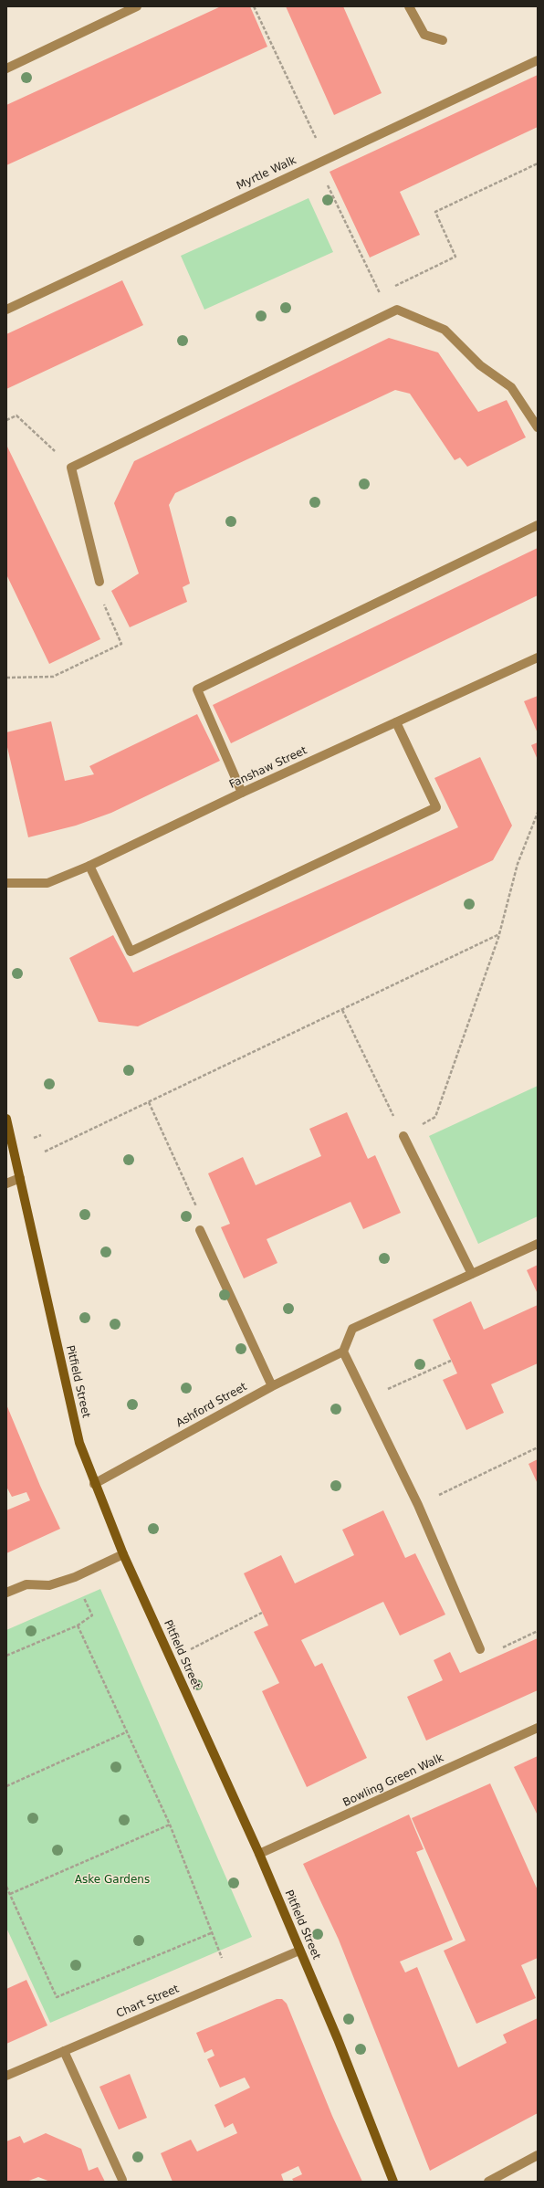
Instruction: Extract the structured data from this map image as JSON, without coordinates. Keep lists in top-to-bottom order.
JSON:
{
  "streets": {
    "street": [
      "Myrtle Walk",
      "Fanshaw Street",
      "Pitfield Street",
      "Ashford Street",
      "Bowling Green Walk",
      "Chart Street"
    ]
  },
  "crossings": [
    ["Pitfield Street", "Ashford Street"],
    ["Pitfield Street", "Bowling Green Walk"],
    ["Pitfield Street", "Chart Street"]
  ],
  "parks": ["Aske Gardens"]
}
